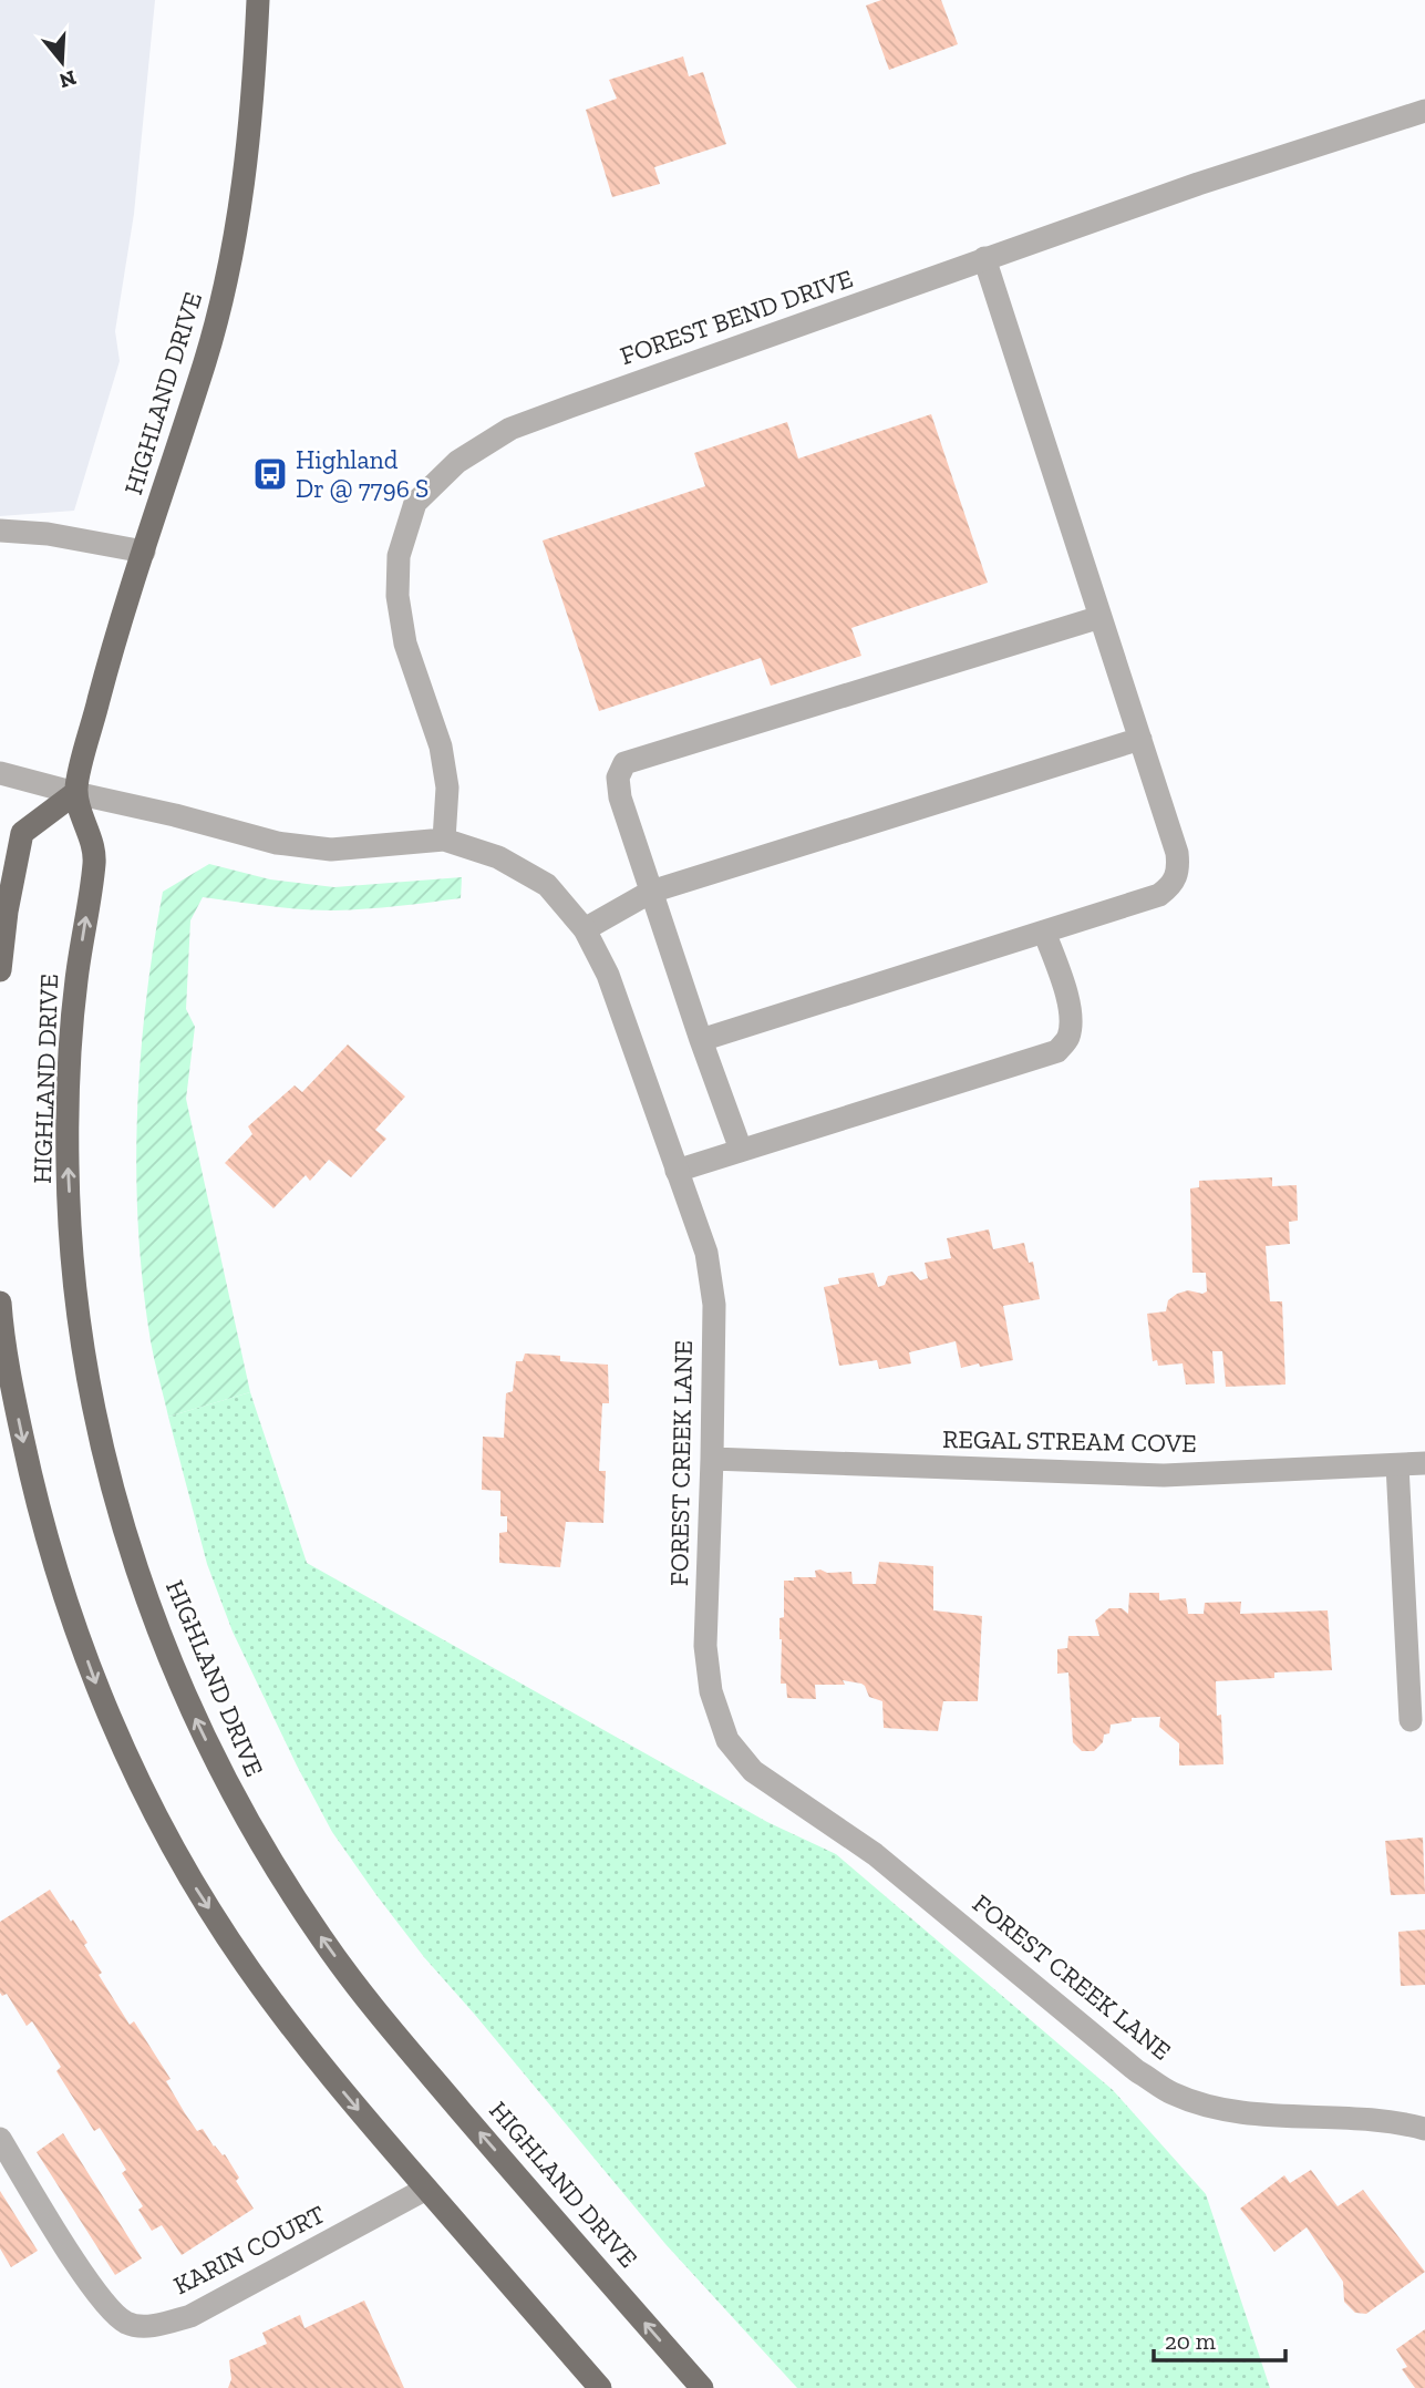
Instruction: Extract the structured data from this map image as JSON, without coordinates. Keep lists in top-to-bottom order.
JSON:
{
  "streets": {
    "main road": ["HIGHLAND DRIVE"],
    "street": [
      "FOREST BEND DRIVE",
      "REGAL STREAM COVE",
      "FOREST CREEK LANE",
      "KARIN COURT"
    ]
  },
  "crossings": [
    ["FOREST BEND DRIVE", "FOREST CREEK LANE"],
    ["HIGHLAND DRIVE", "FOREST CREEK LANE"],
    ["REGAL STREAM COVE", "FOREST CREEK LANE"]
  ],
  "places": {
    "bus stop": ["Highland Dr @ 7796 S"]
  },
  "scale_bar": "20 m",
  "north": "bottom"
}
